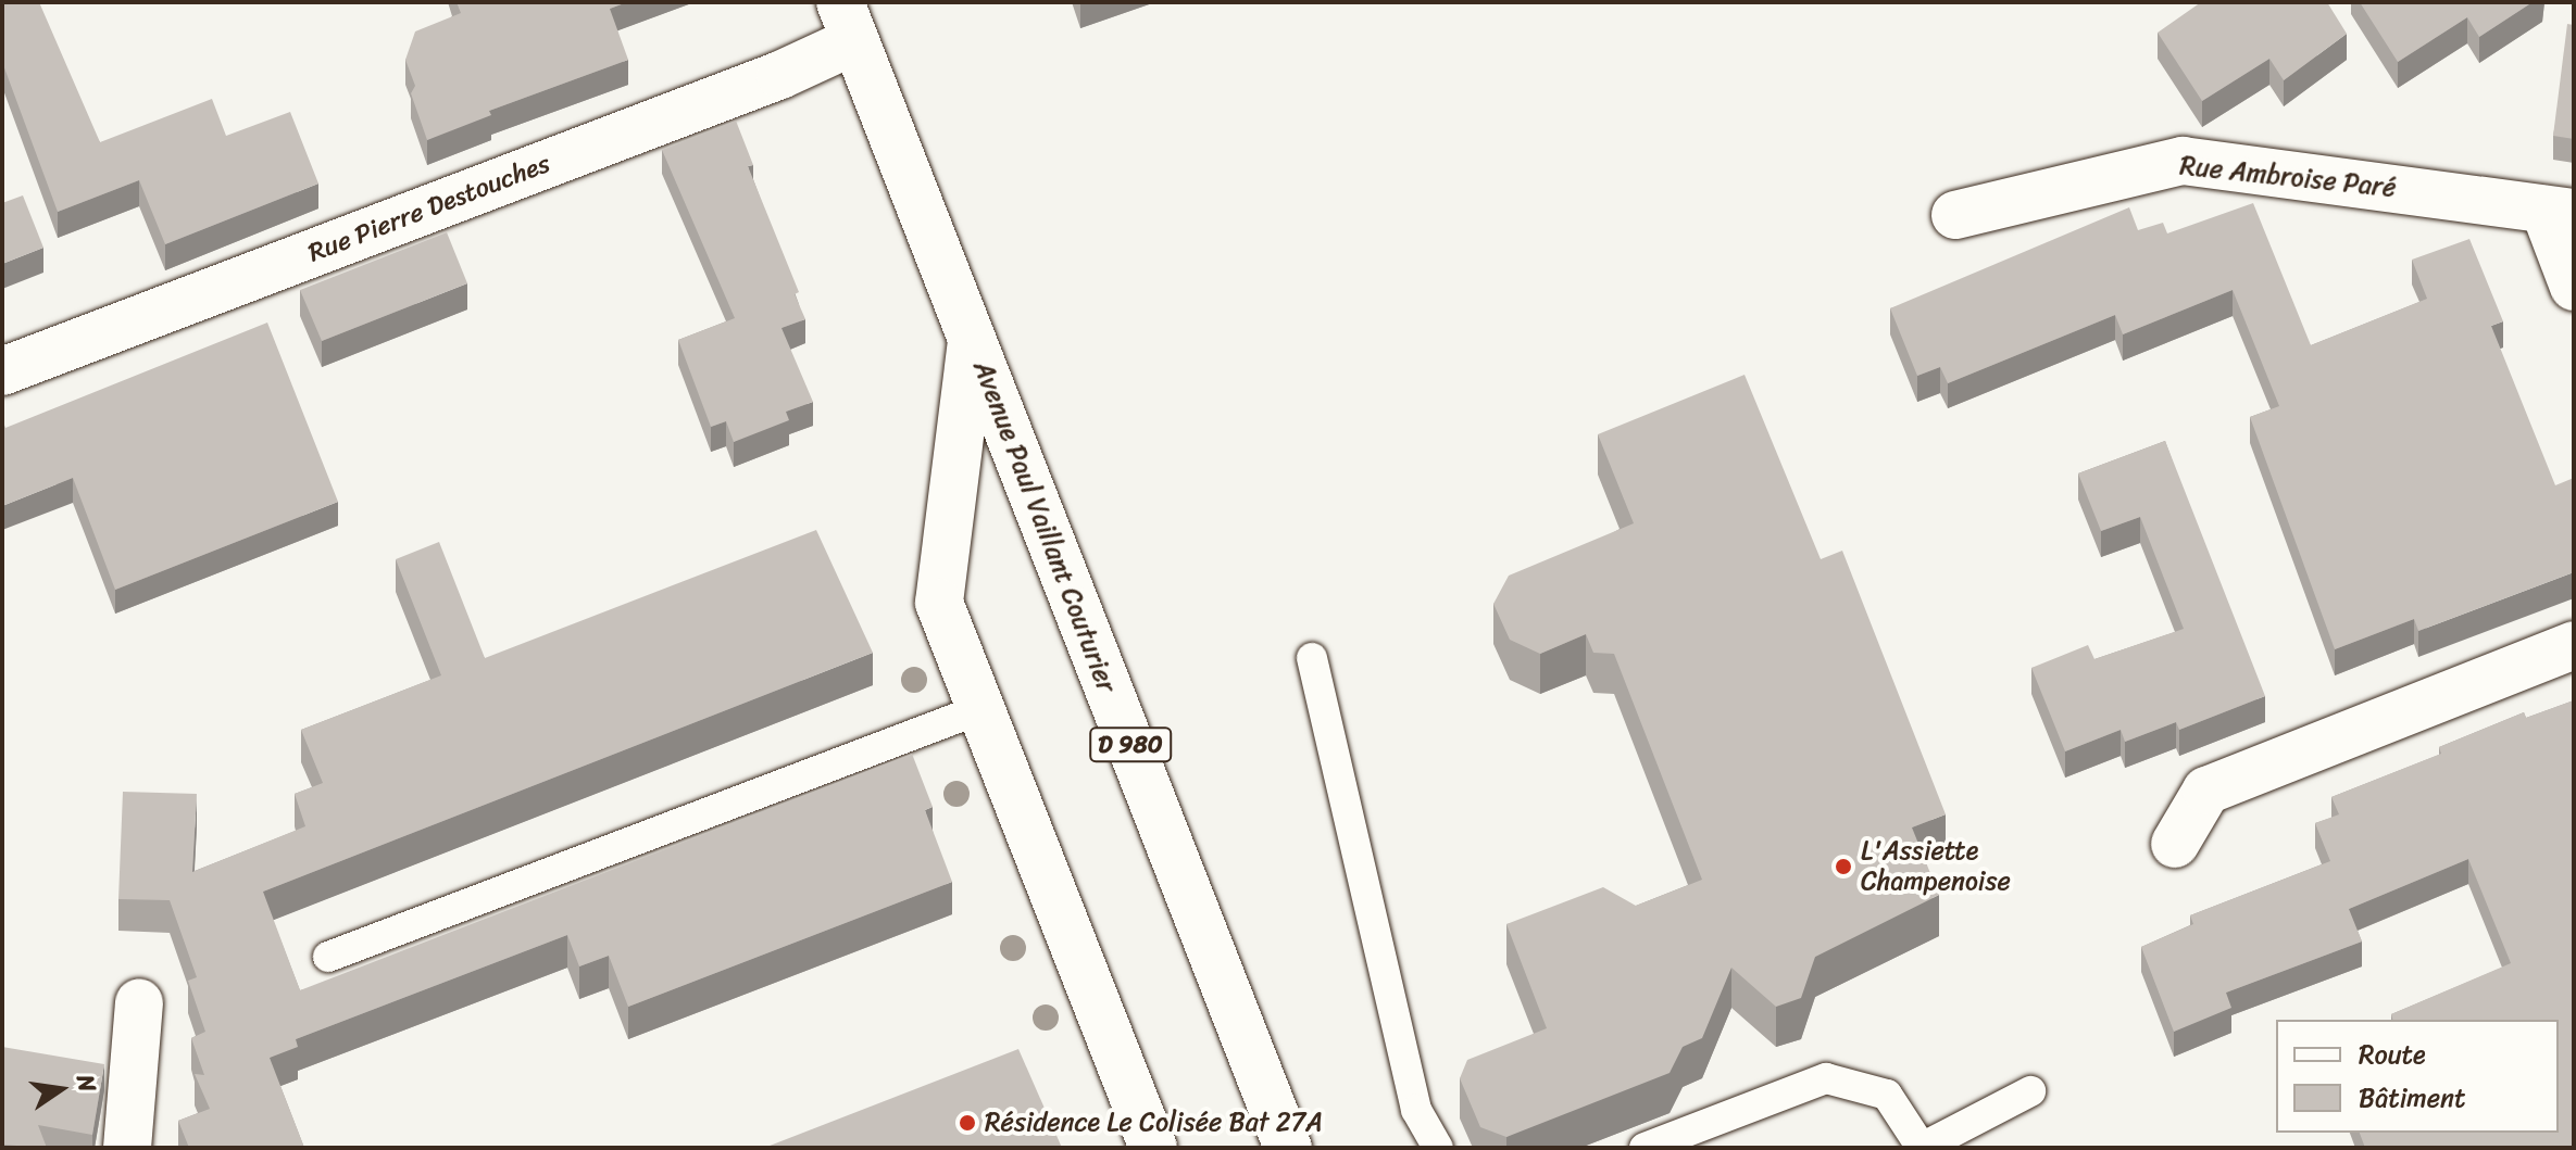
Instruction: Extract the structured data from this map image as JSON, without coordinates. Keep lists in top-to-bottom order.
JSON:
{
  "streets": {
    "street": [
      "Rue Ambroise Paré",
      "Rue Pierre Destouches",
      "Avenue Paul Vaillant Couturier",
      "D 980"
    ]
  },
  "crossings": [
    ["Rue Pierre Destouches", "Avenue Paul Vaillant Couturier"]
  ],
  "places": ["L'Assiette Champenoise", "Résidence Le Colisée Bat 27A"],
  "legend": ["Route", "Bâtiment"],
  "north": "right"
}
